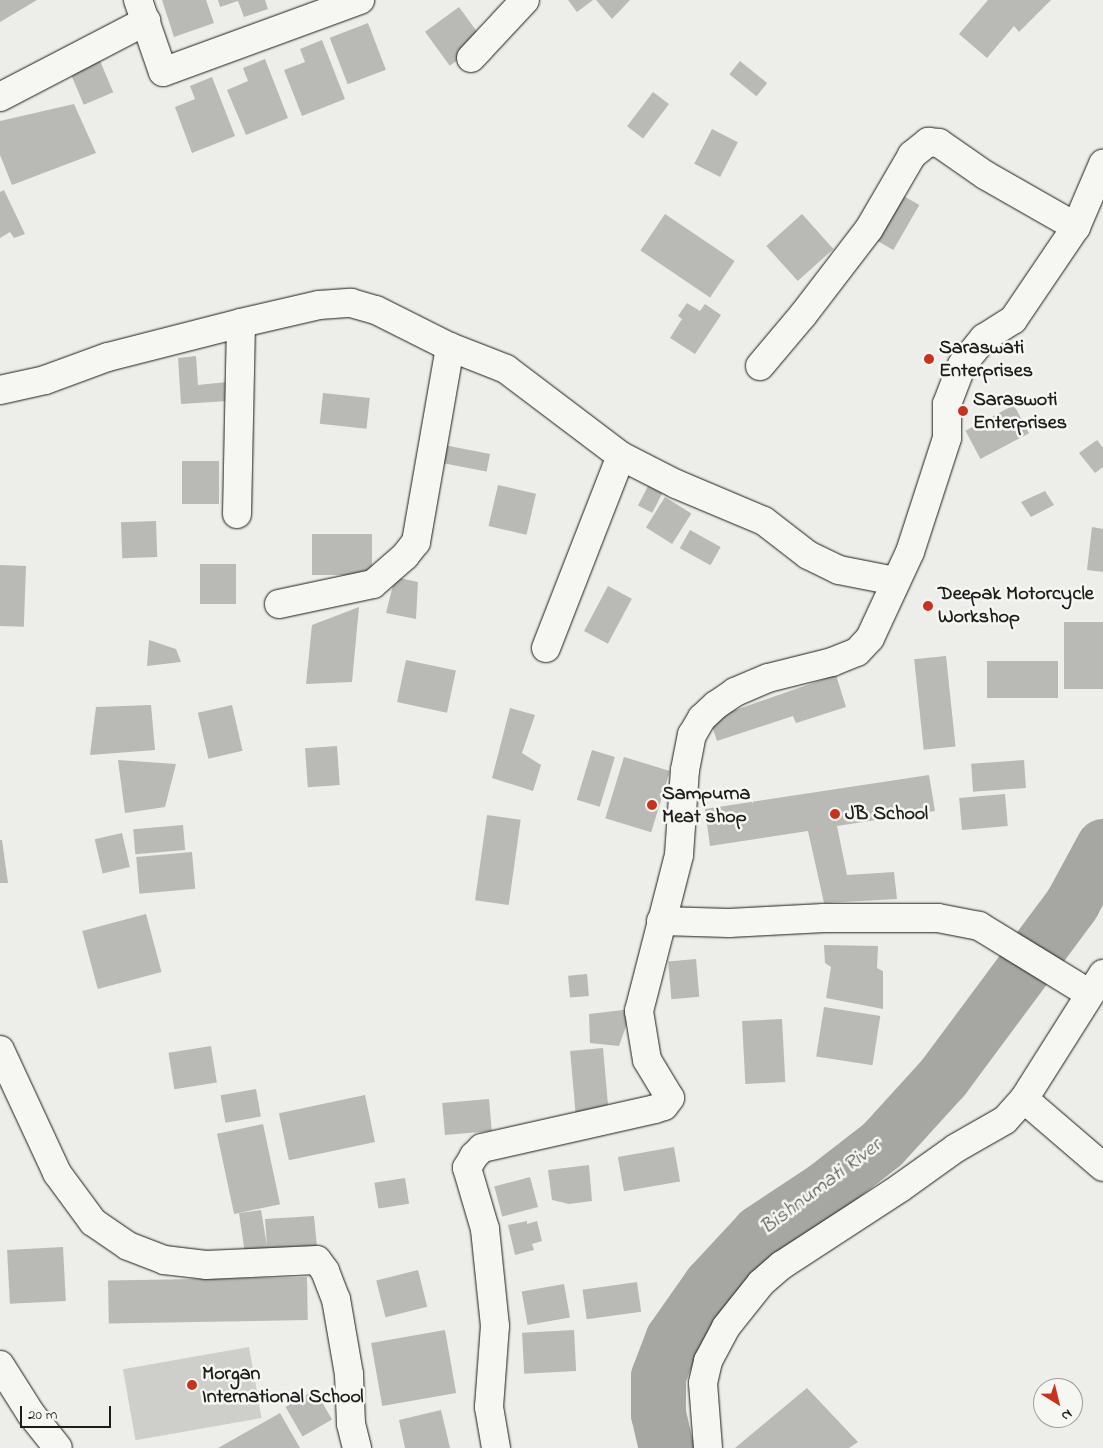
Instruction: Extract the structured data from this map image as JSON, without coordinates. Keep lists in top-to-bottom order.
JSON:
{
  "water": ["Bishnumati River"],
  "places": [
    "Saraswati Enterprises",
    "Saraswoti Enterprises",
    "Deepak Motorcycle Workshop",
    "Sampurna Meat shop",
    "JB School",
    "Morgan International School"
  ],
  "scale_bar": "20 m",
  "north": "bottom right"
}
